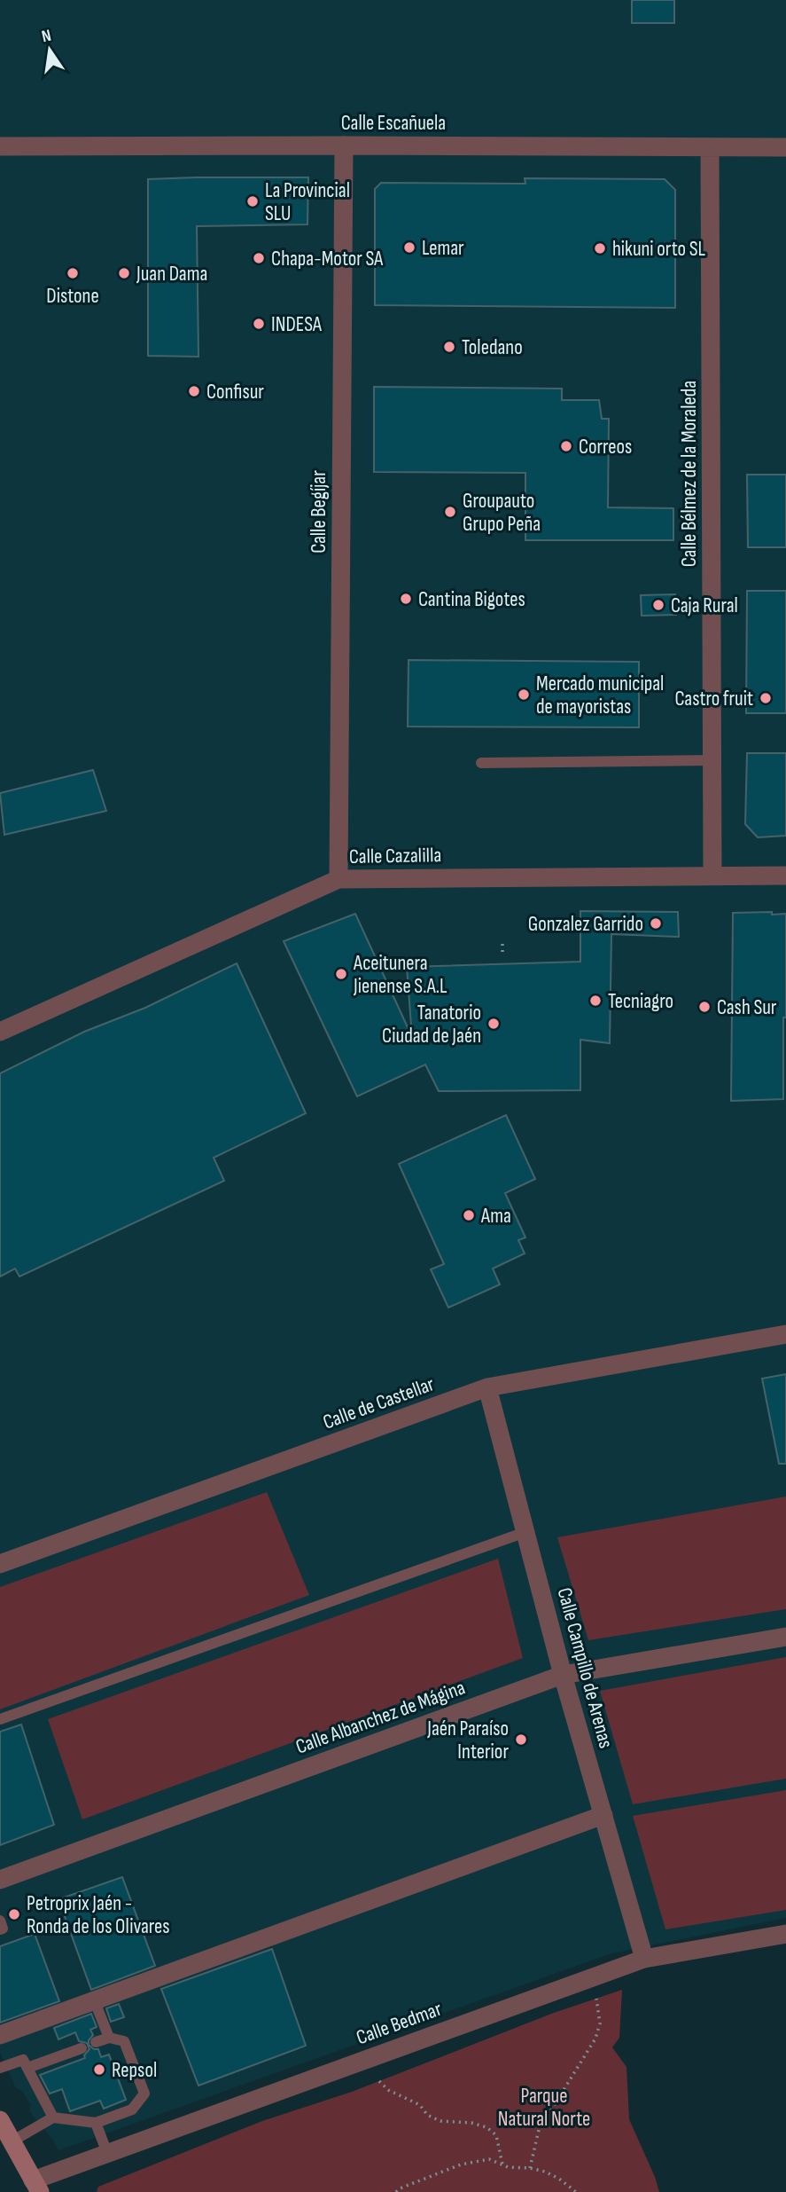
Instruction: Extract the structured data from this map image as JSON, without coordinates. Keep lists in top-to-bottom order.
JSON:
{
  "streets": {
    "street": [
      "Calle Escañuela",
      "Calle Bélmez de la Moraleda",
      "Calle Begíjar",
      "Calle Cazalilla",
      "Calle de Castellar",
      "Calle Campillo de Arenas",
      "Calle Albanchez de Mágina",
      "Calle Bedmar"
    ]
  },
  "crossings": [
    ["Calle Escañuela", "Calle Bélmez de la Moraleda"],
    ["Calle Escañuela", "Calle Begíjar"],
    ["Calle Bélmez de la Moraleda", "Calle Cazalilla"],
    ["Calle Begíjar", "Calle Cazalilla"],
    ["Calle de Castellar", "Calle Campillo de Arenas"],
    ["Calle Campillo de Arenas", "Calle Albanchez de Mágina"],
    ["Calle Campillo de Arenas", "Calle Bedmar"]
  ],
  "parks": ["Parque Natural Norte"],
  "places": [
    "La Provincial SLU",
    "Lemar",
    "hikuni orto SL",
    "Chapa-Motor SA",
    "Distone",
    "Juan Dama",
    "INDESA",
    "Toledano",
    "Confisur",
    "Correos",
    "Groupauto Grupo Peña",
    "Cantina Bigotes",
    "Caja Rural",
    "Mercado municipal de mayoristas",
    "Castro fruit",
    "Gonzalez Garrido",
    "Aceitunera Jienense S.A.L",
    "Tecniagro",
    "Cash Sur",
    "Tanatorio Ciudad de Jaén",
    "Ama",
    "Jaén Paraíso Interior",
    "Petroprix Jaén - Ronda de los Olivares",
    "Repsol"
  ],
  "north": "top"
}
